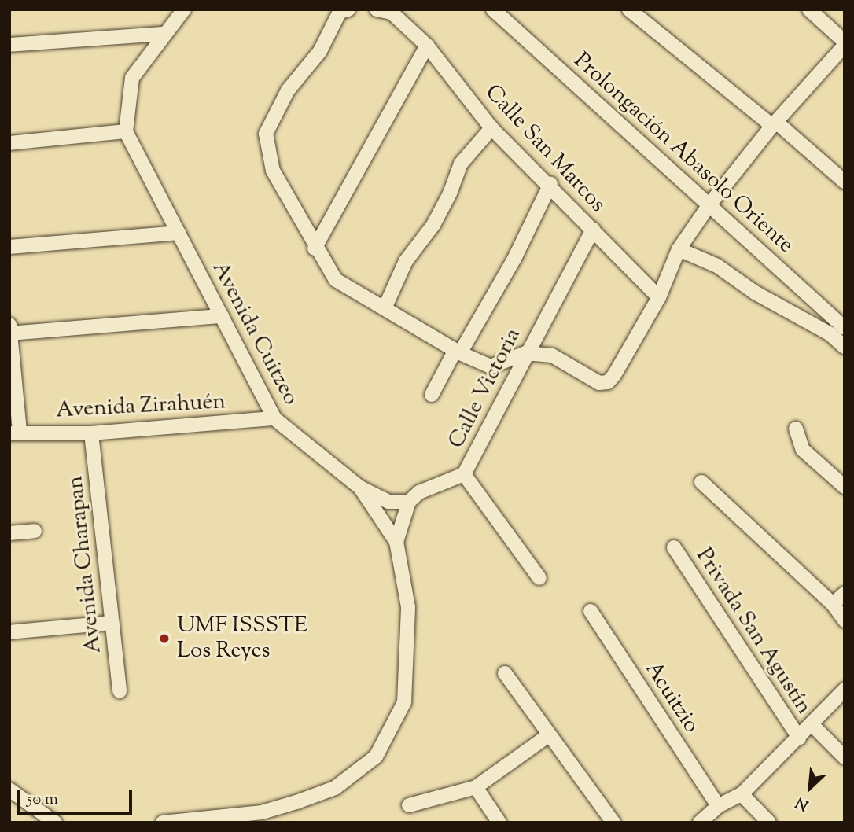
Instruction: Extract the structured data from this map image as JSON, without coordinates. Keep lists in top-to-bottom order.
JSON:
{
  "streets": {
    "street": [
      "Calle San Marcos",
      "Prolongación Abasolo Oriente",
      "Avenida Cuitzeo",
      "Calle Victoria",
      "Avenida Zirahuén",
      "Avenida Charapan",
      "Privada San Agustín",
      "Acuitzio"
    ]
  },
  "crossings": [
    ["Calle San Marcos", "Calle Victoria"],
    ["Avenida Cuitzeo", "Avenida Zirahuén"],
    ["Avenida Zirahuén", "Avenida Charapan"]
  ],
  "places": ["UMF ISSSTE Los Reyes"],
  "scale_bar": "50 m",
  "north": "bottom left"
}
